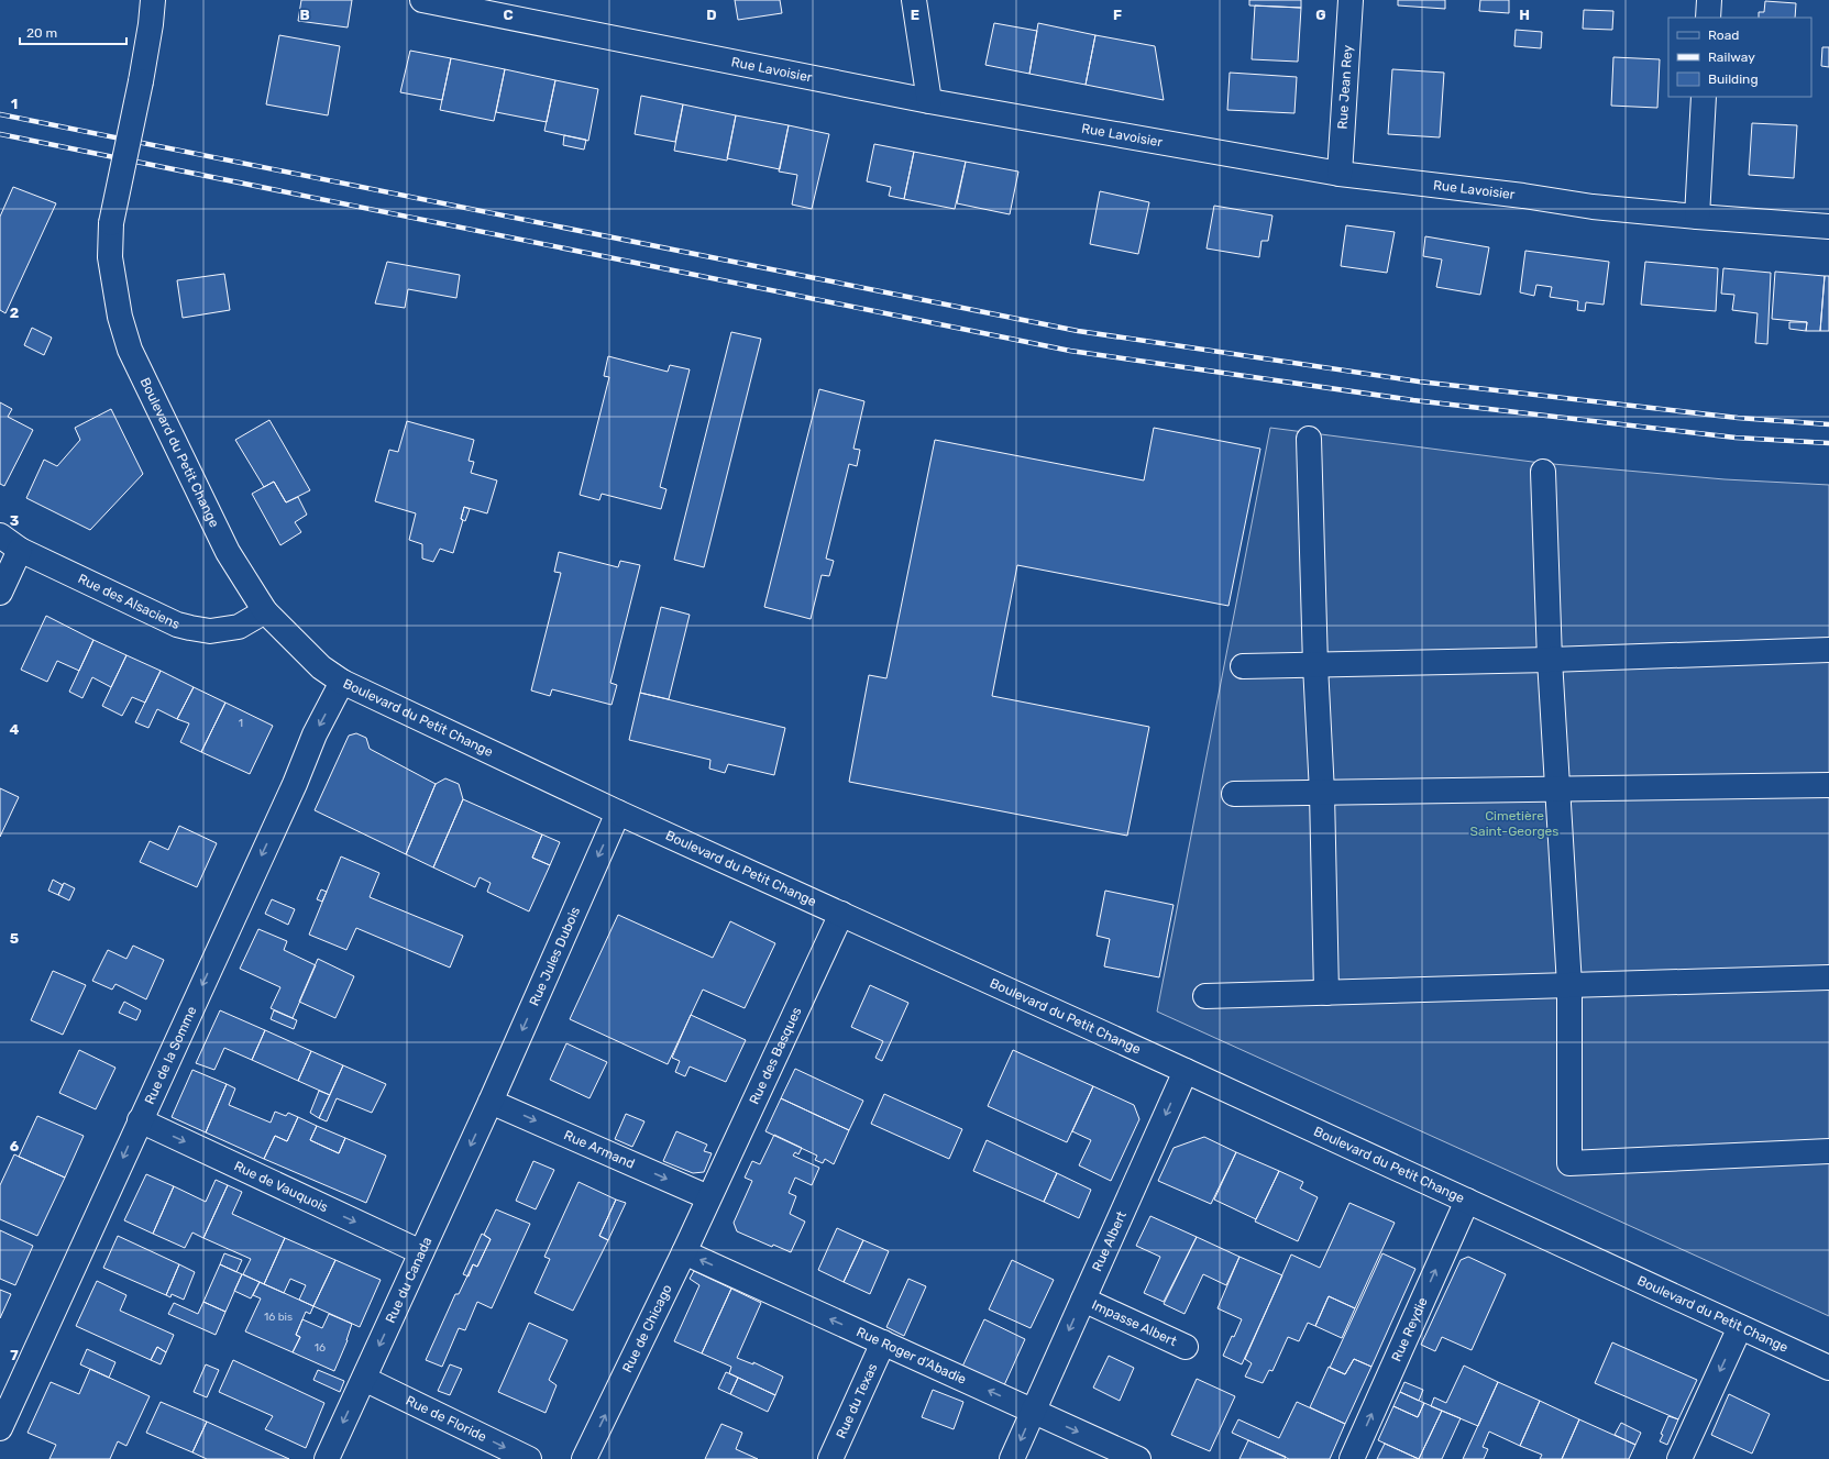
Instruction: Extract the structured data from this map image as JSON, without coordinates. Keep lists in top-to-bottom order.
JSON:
{
  "streets": {
    "street": [
      "Rue Lavoisier",
      "Rue Jean Rey",
      "Boulevard du Petit Change",
      "Rue des Alsaciens",
      "Rue Jules Dubois",
      "Rue de la Somme",
      "Rue des Basques",
      "Rue Armand",
      "Rue de Vauquois",
      "Rue Albert",
      "Rue du Canada",
      "Impasse Albert",
      "Rue de Chicago",
      "Rue Reydie",
      "Rue Roger d'Abadie",
      "Rue du Texas",
      "Rue de Floride"
    ]
  },
  "crossings": [
    ["Rue Lavoisier", "Rue Jean Rey"],
    ["Boulevard du Petit Change", "Rue des Alsaciens"],
    ["Boulevard du Petit Change", "Rue Jules Dubois"],
    ["Boulevard du Petit Change", "Rue de la Somme"],
    ["Boulevard du Petit Change", "Rue des Basques"],
    ["Boulevard du Petit Change", "Rue Albert"],
    ["Boulevard du Petit Change", "Rue Reydie"],
    ["Rue Jules Dubois", "Rue Armand"],
    ["Rue Jules Dubois", "Rue du Canada"],
    ["Rue de la Somme", "Rue de Vauquois"],
    ["Rue des Basques", "Rue Armand"],
    ["Rue des Basques", "Rue de Chicago"],
    ["Rue Armand", "Rue du Canada"],
    ["Rue Armand", "Rue de Chicago"],
    ["Rue de Vauquois", "Rue du Canada"],
    ["Rue Albert", "Impasse Albert"],
    ["Rue Albert", "Rue Roger d'Abadie"],
    ["Rue du Canada", "Rue de Floride"],
    ["Rue de Chicago", "Rue Roger d'Abadie"],
    ["Rue Roger d'Abadie", "Rue du Texas"]
  ],
  "one_way": [
    "Rue Jules Dubois",
    "Rue de la Somme",
    "Rue Armand",
    "Rue de Vauquois",
    "Rue Albert",
    "Rue du Canada",
    "Rue de Chicago",
    "Rue Reydie",
    "Rue de Floride"
  ],
  "parks": ["Cimetière Saint-Georges"],
  "house_numbers": ["1", "16 bis", "16"],
  "legend": ["Road", "Railway", "Building"],
  "scale_bar": "20 m",
  "grid": {
    "columns": [
      "B",
      "C",
      "D",
      "E",
      "F",
      "G",
      "H"
    ],
    "rows": [
      "1",
      "2",
      "3",
      "4",
      "5",
      "6",
      "7"
    ]
  }
}
